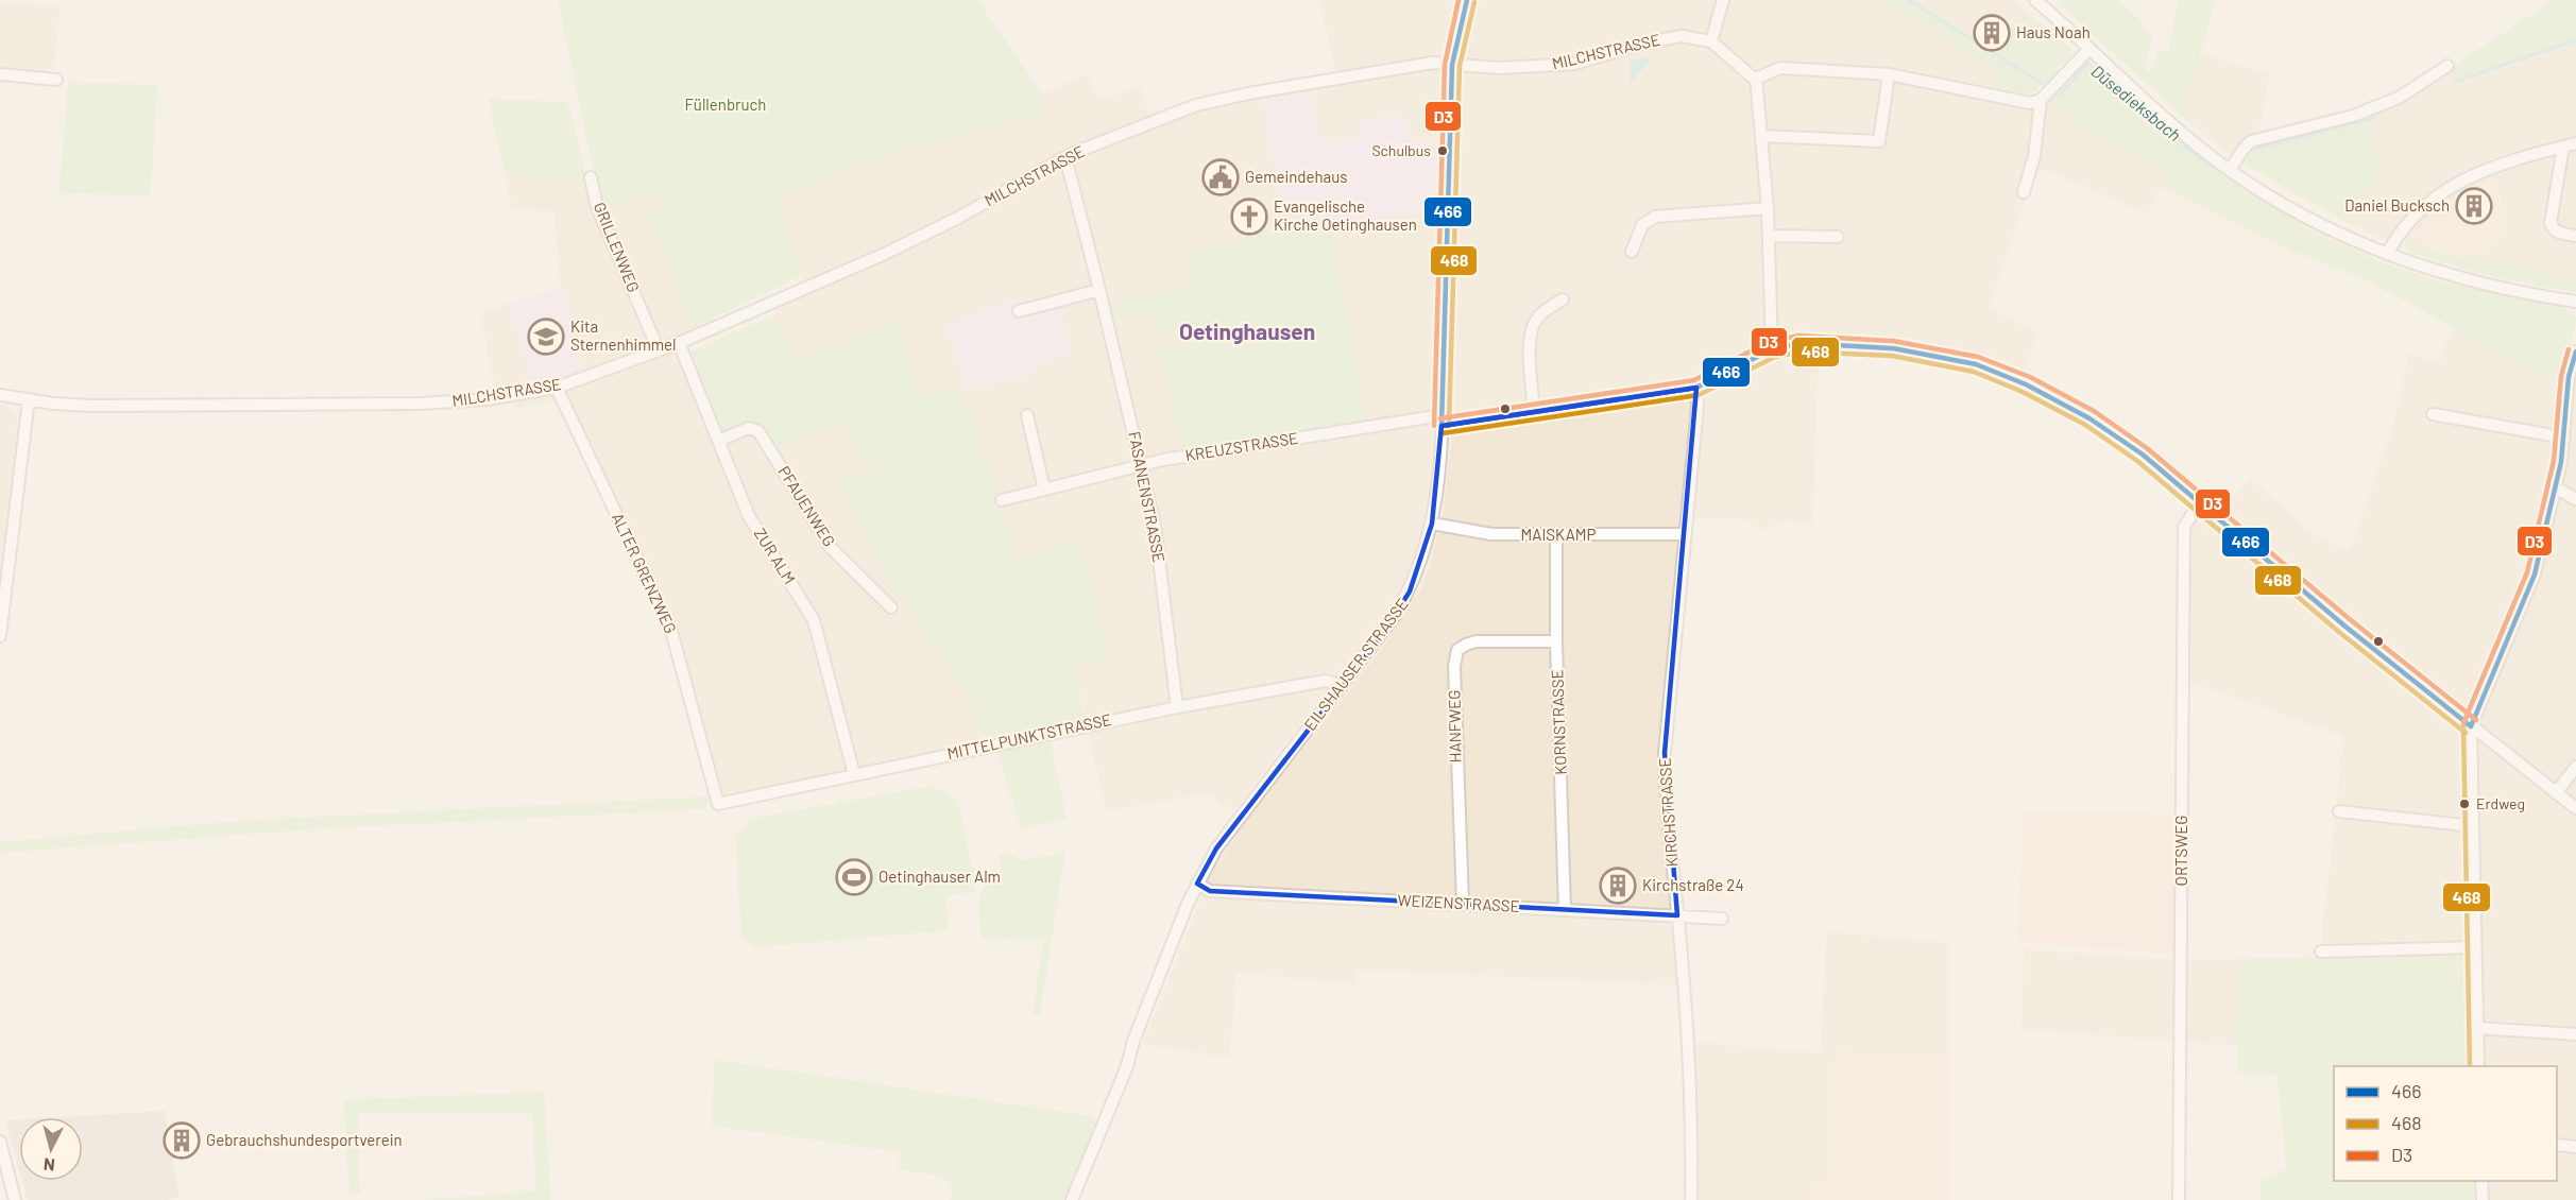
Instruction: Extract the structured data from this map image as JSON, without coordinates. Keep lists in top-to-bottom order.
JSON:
{
  "streets": {
    "street": [
      "MILCHSTRASSE",
      "GRILLENWEG",
      "KREUZSTRASSE",
      "FASANENSTRASSE",
      "PFAUENWEG",
      "MAISKAMP",
      "ZUR ALM",
      "ALTER GRENZWEG",
      "EILSHAUSER STRASSE",
      "KORNSTRASSE",
      "HANFWEG",
      "MITTELPUNKTSTRASSE",
      "KIRCHSTRASSE",
      "ORTSWEG",
      "WEIZENSTRASSE"
    ]
  },
  "crossings": [
    ["MILCHSTRASSE", "GRILLENWEG"],
    ["MILCHSTRASSE", "FASANENSTRASSE"],
    ["MILCHSTRASSE", "ZUR ALM"],
    ["MILCHSTRASSE", "ALTER GRENZWEG"],
    ["MILCHSTRASSE", "EILSHAUSER STRASSE"],
    ["KREUZSTRASSE", "FASANENSTRASSE"],
    ["KREUZSTRASSE", "EILSHAUSER STRASSE"],
    ["KREUZSTRASSE", "KIRCHSTRASSE"],
    ["KREUZSTRASSE", "ORTSWEG"],
    ["FASANENSTRASSE", "MITTELPUNKTSTRASSE"],
    ["PFAUENWEG", "ZUR ALM"],
    ["MAISKAMP", "EILSHAUSER STRASSE"],
    ["MAISKAMP", "KORNSTRASSE"],
    ["MAISKAMP", "KIRCHSTRASSE"],
    ["ZUR ALM", "MITTELPUNKTSTRASSE"],
    ["ALTER GRENZWEG", "MITTELPUNKTSTRASSE"],
    ["EILSHAUSER STRASSE", "MITTELPUNKTSTRASSE"],
    ["EILSHAUSER STRASSE", "WEIZENSTRASSE"],
    ["KORNSTRASSE", "HANFWEG"],
    ["KORNSTRASSE", "WEIZENSTRASSE"],
    ["HANFWEG", "WEIZENSTRASSE"],
    ["KIRCHSTRASSE", "WEIZENSTRASSE"]
  ],
  "districts": ["Oetinghausen"],
  "water": ["Düsedieksbach"],
  "parks": ["Füllenbruch"],
  "places": {
    "building": [
      "Haus Noah",
      "Daniel Bucksch",
      "Kirchstraße 24",
      "Gebrauchshundesportverein"
    ],
    "other": ["Schulbus", "Erdweg"],
    "public building": ["Gemeindehaus"],
    "church": ["Evangelische Kirche Oetinghausen"],
    "school or university": ["Kita Sternenhimmel"],
    "sports": ["Oetinghauser Alm"]
  },
  "lines": ["transit line 466", "transit line D3", "transit line 468"],
  "legend": ["466", "468", "D3"],
  "north": "bottom"
}
